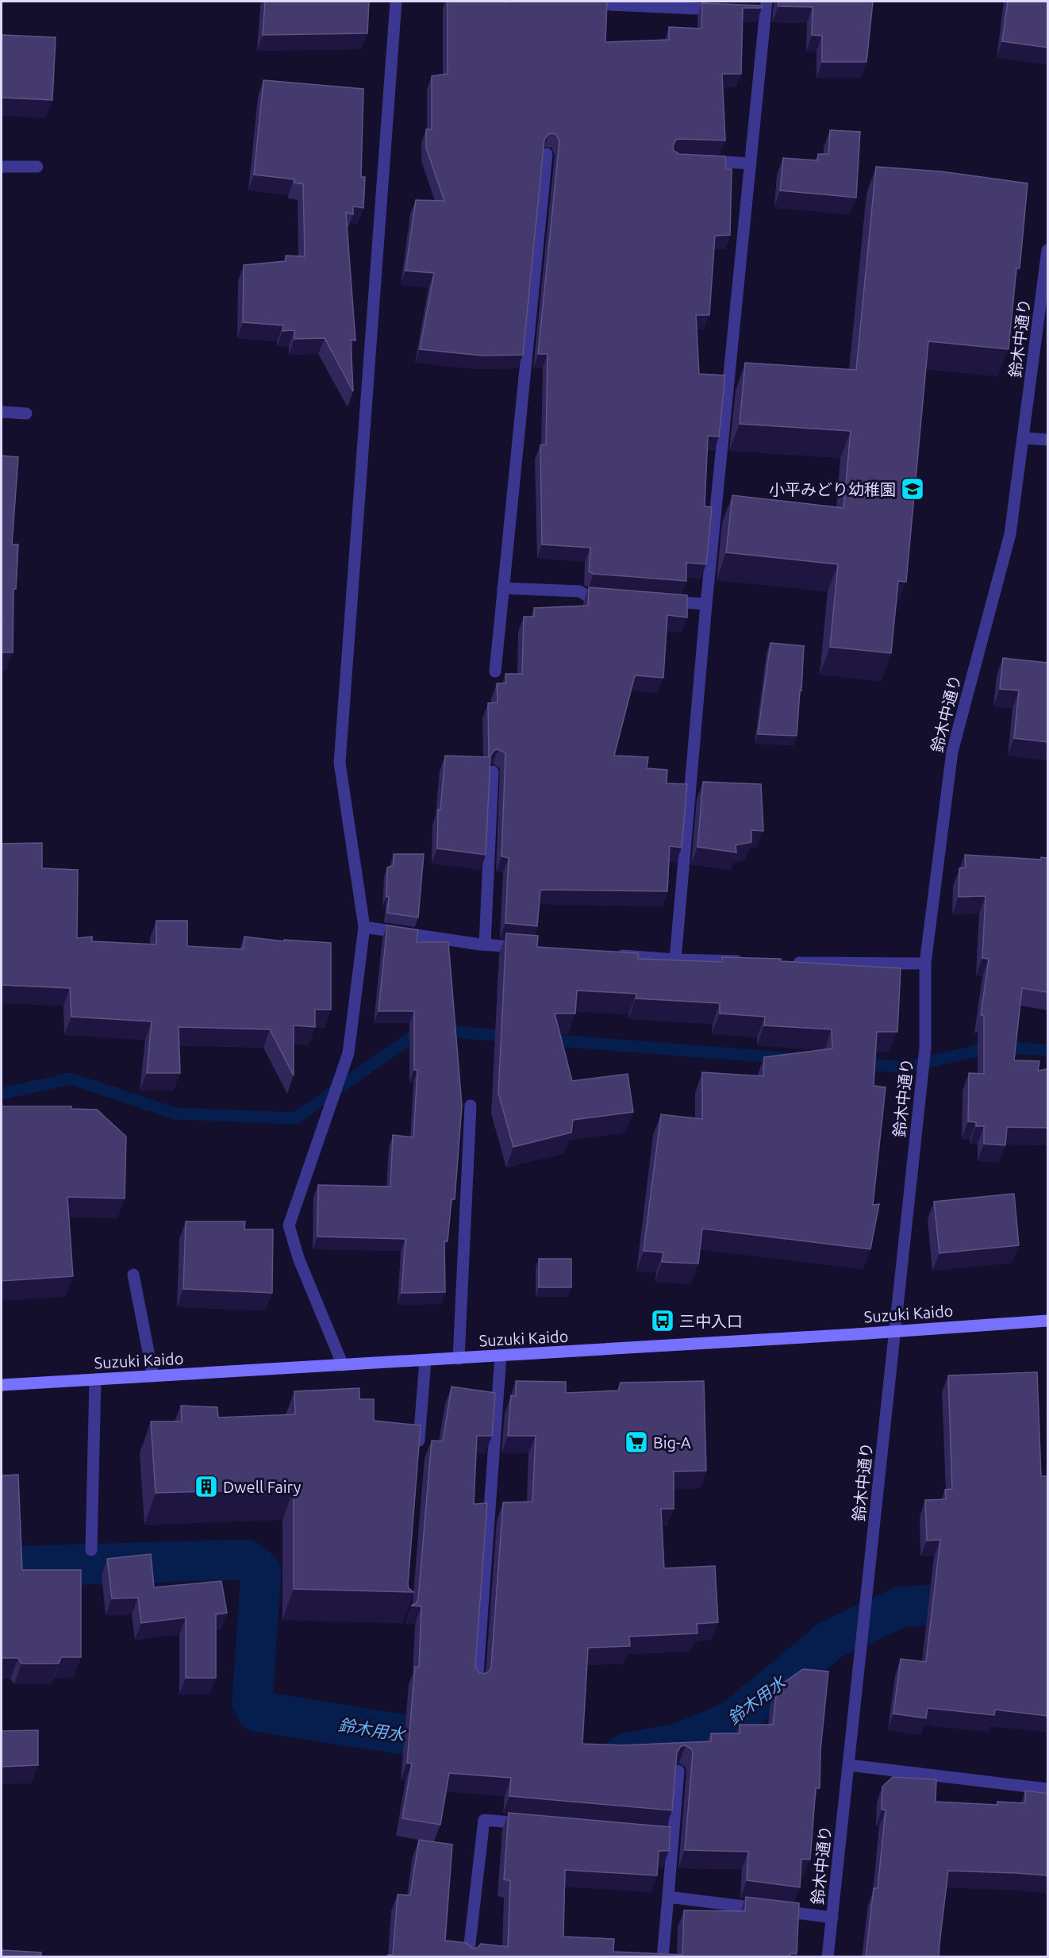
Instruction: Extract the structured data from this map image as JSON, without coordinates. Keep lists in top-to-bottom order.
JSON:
{
  "streets": {
    "main road": ["Suzuki Kaido"],
    "street": ["鈴木中通り"]
  },
  "crossings": [
    ["鈴木中通り", "Suzuki Kaido"]
  ],
  "water": ["鈴木用水"],
  "places": {
    "school or university": ["小平みどり幼稚園"],
    "bus stop": ["三中入口"],
    "supermarket": ["Big-A"],
    "building": ["Dwell Fairy"]
  }
}
